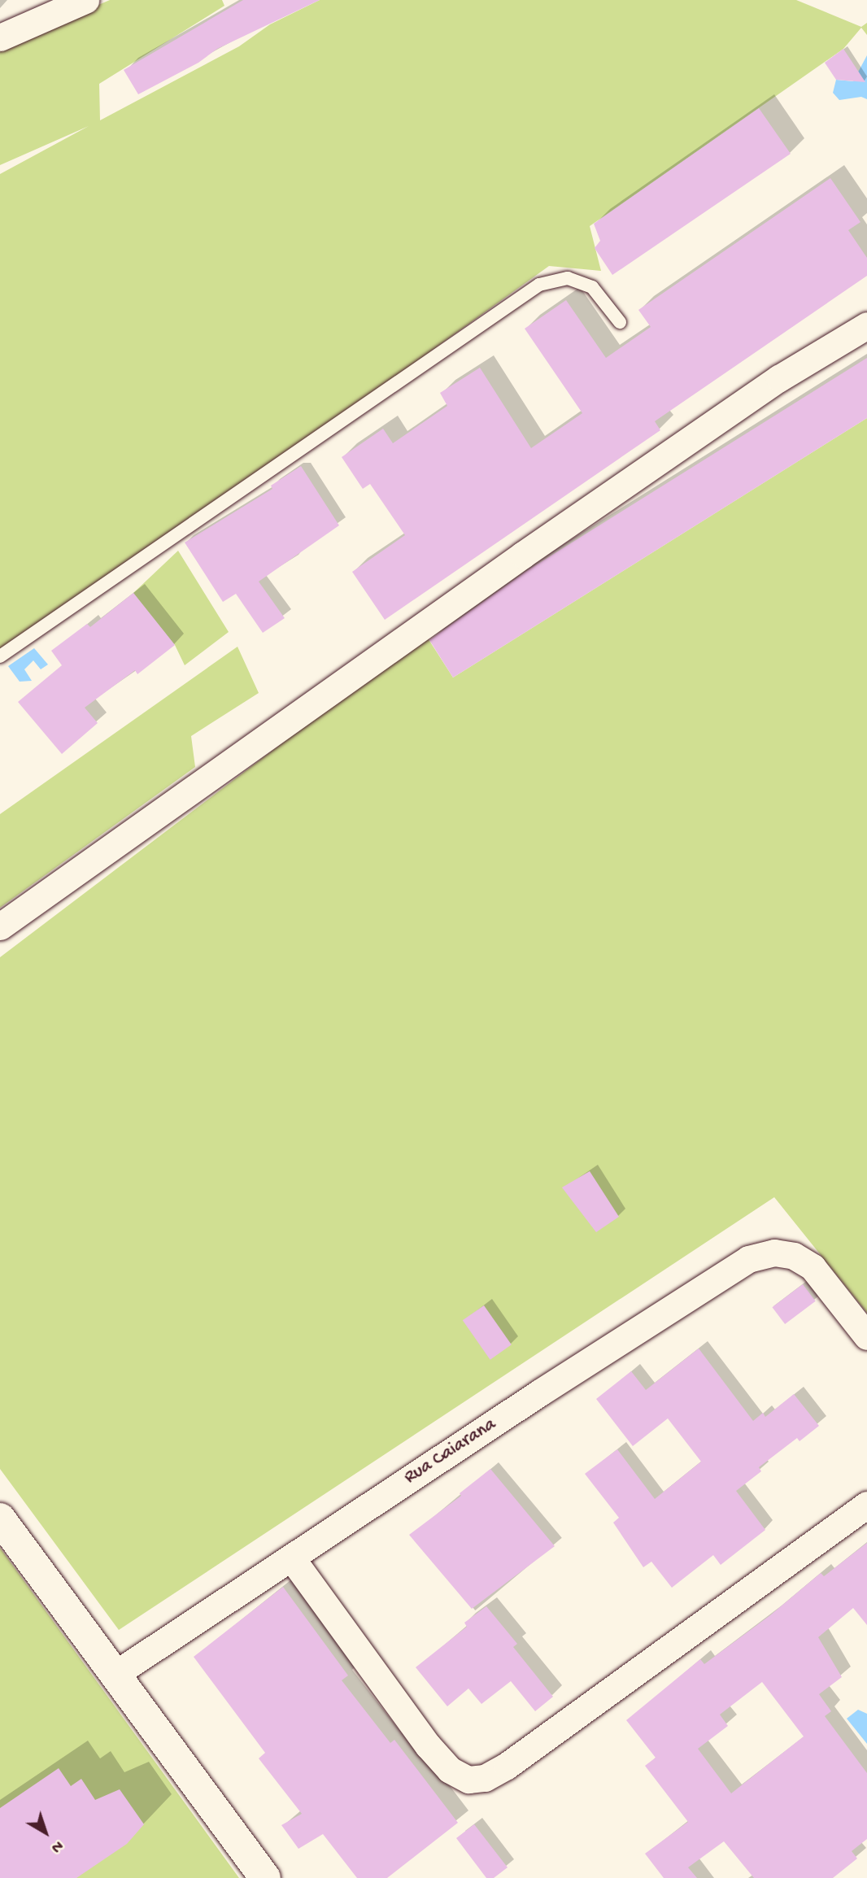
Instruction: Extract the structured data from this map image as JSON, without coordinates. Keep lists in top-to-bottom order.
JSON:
{
  "streets": {
    "street": ["Rua Caiarana"]
  },
  "north": "bottom right"
}
